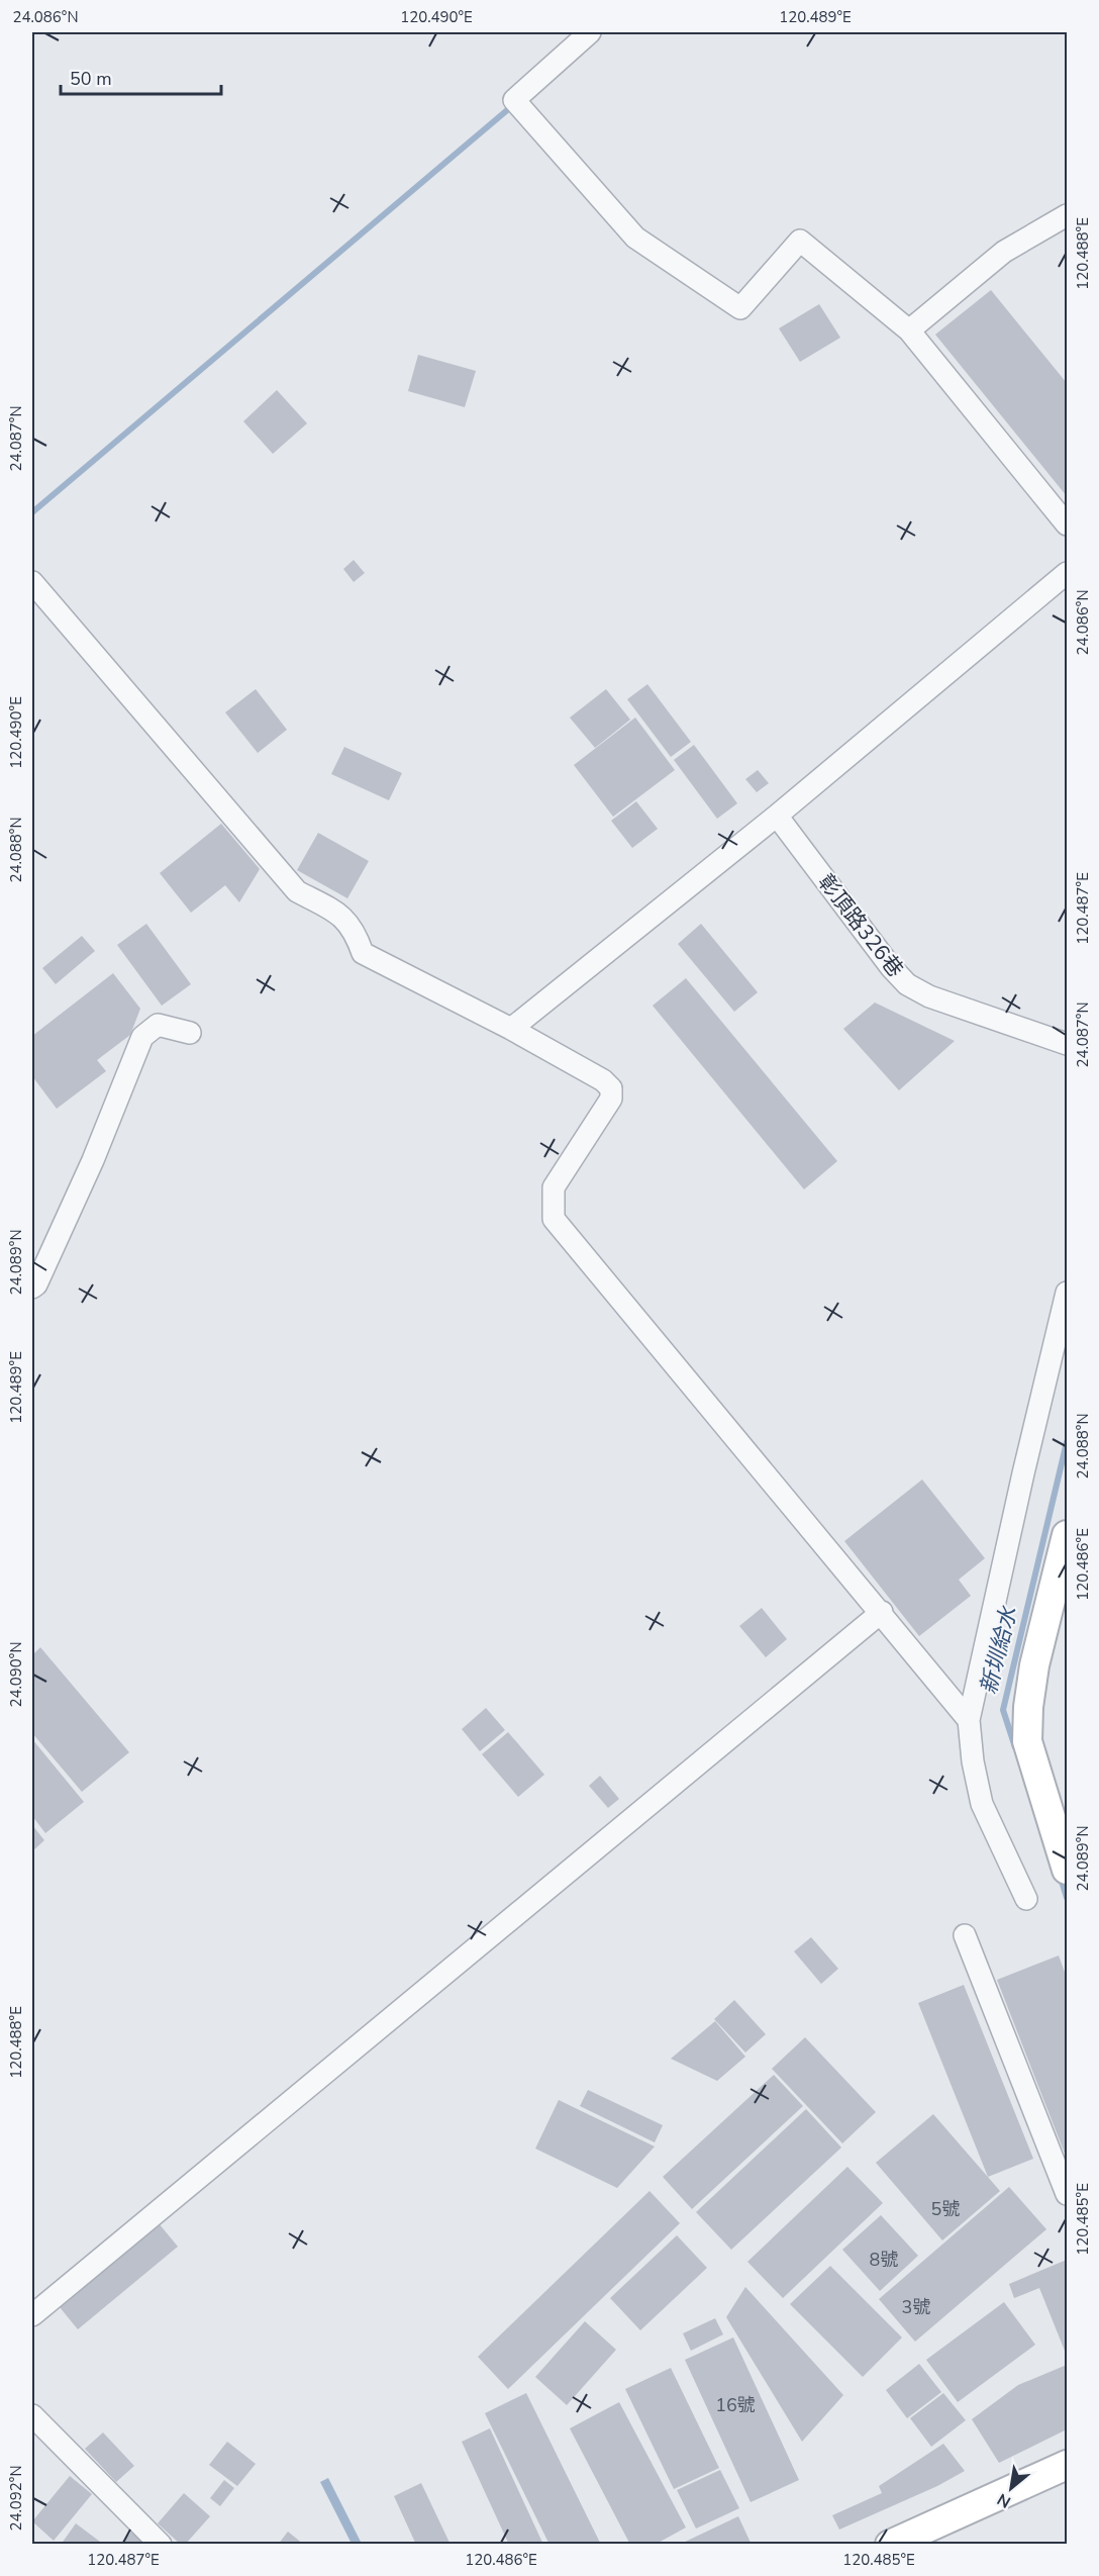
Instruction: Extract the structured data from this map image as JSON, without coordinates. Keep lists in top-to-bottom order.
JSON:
{
  "streets": {
    "street": ["彰頂路326巷"]
  },
  "water": ["新圳給水"],
  "house_numbers": [
    "5號",
    "8號",
    "3號",
    "16號"
  ],
  "scale_bar": "50 m",
  "north": "bottom left",
  "coordinates": [
    "24.086°N",
    "120.490°E",
    "120.489°E",
    "120.488°E",
    "24.087°N",
    "24.088°N",
    "120.487°E",
    "24.089°N",
    "120.486°E",
    "24.090°N",
    "120.485°E",
    "24.092°N"
  ]
}
